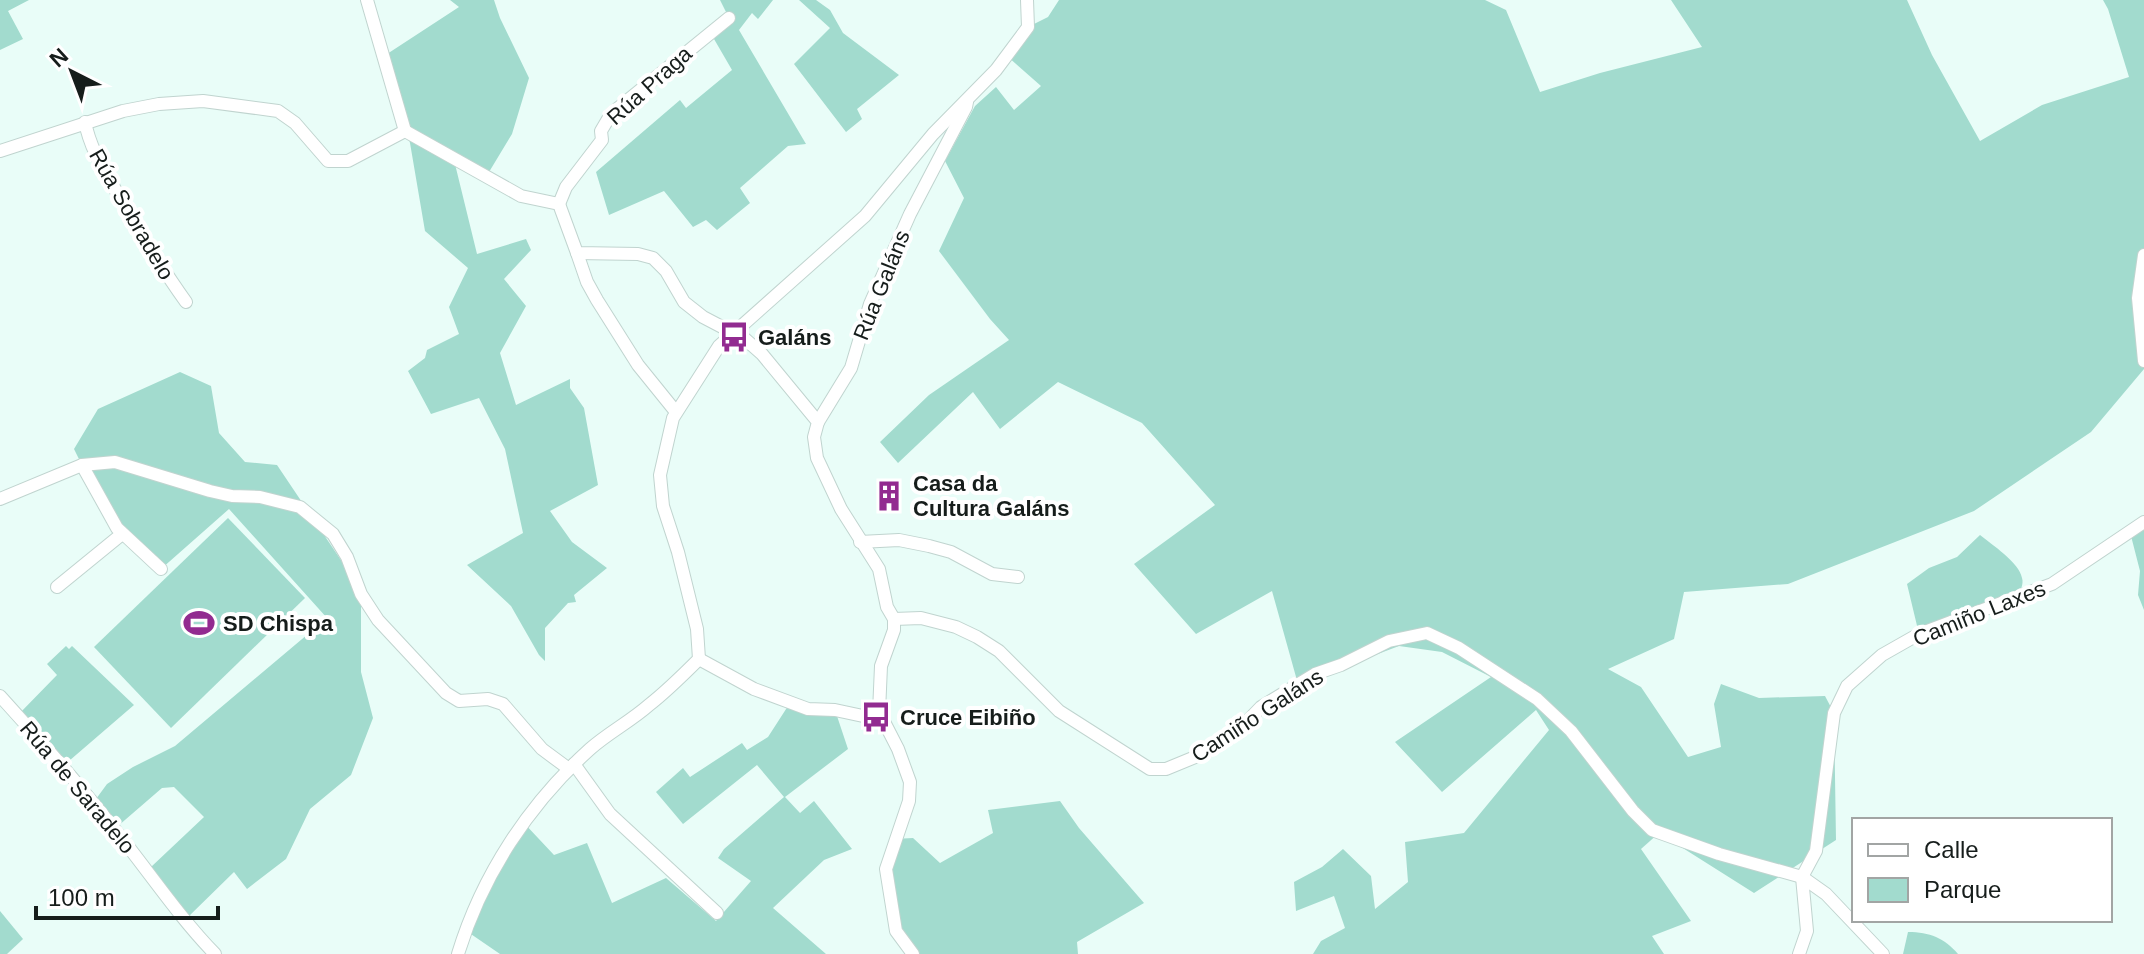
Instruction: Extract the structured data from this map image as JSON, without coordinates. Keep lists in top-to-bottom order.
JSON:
{
  "streets": {
    "street": [
      "Rúa Praga",
      "Rúa Sobradelo",
      "Rúa Galáns",
      "Camiño Laxes",
      "Camiño Galáns",
      "Rúa de Saradelo"
    ]
  },
  "crossings": [
    ["Camiño Laxes", "Camiño Galáns"]
  ],
  "places": {
    "bus stop": ["Galáns", "Cruce Eibiño"],
    "building": ["Casa da Cultura Galáns"],
    "sports": ["SD Chispa"]
  },
  "legend": ["Calle", "Parque"],
  "scale_bar": "100 m",
  "north": "top left"
}
